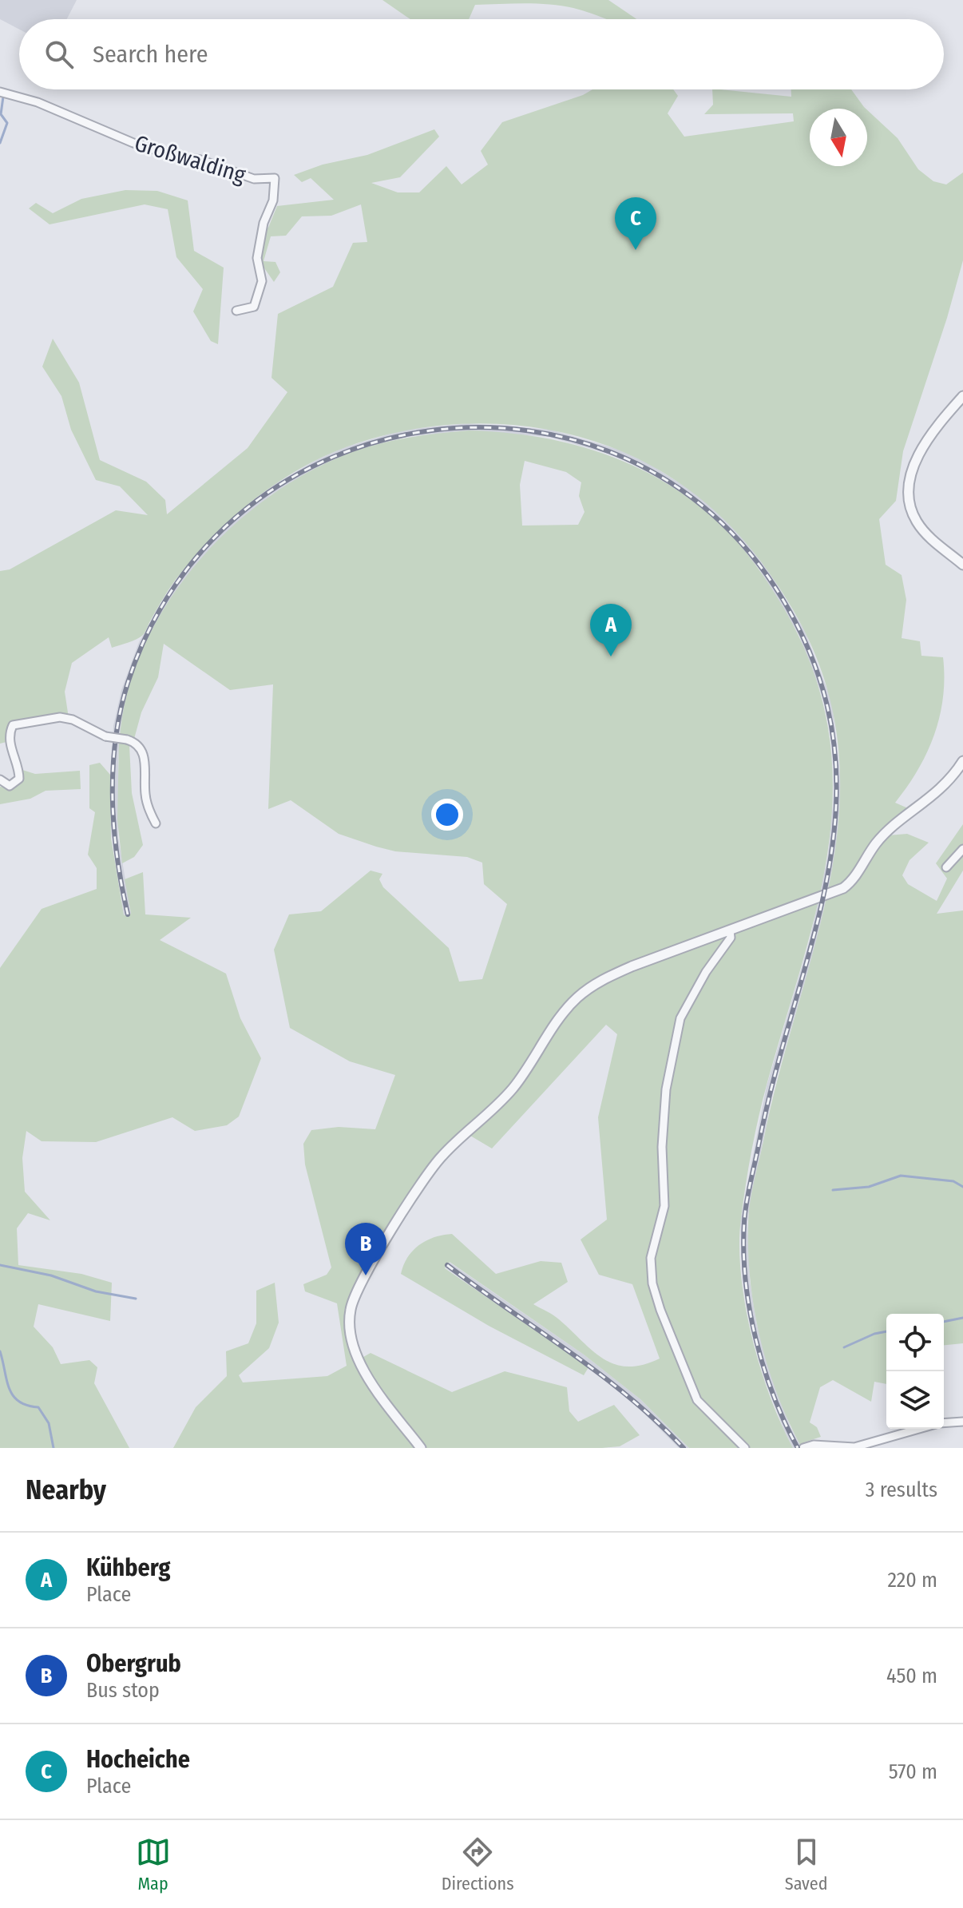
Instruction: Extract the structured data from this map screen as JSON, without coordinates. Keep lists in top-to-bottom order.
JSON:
{
  "streets": {
    "street": ["Großwalding"]
  },
  "north": "bottom",
  "page": {
    "search": "Search here",
    "pins": ["C", "A", "B"],
    "heading": ["Nearby", "3 results"],
    "list": [
      {
        "mark": "A",
        "name": "Kühberg",
        "note": "Place",
        "value": "220 m"
      },
      {
        "mark": "B",
        "name": "Obergrub",
        "note": "Bus stop",
        "value": "450 m"
      },
      {
        "mark": "C",
        "name": "Hocheiche",
        "note": "Place",
        "value": "570 m"
      }
    ],
    "nav": ["Map", "Directions", "Saved"]
  }
}
